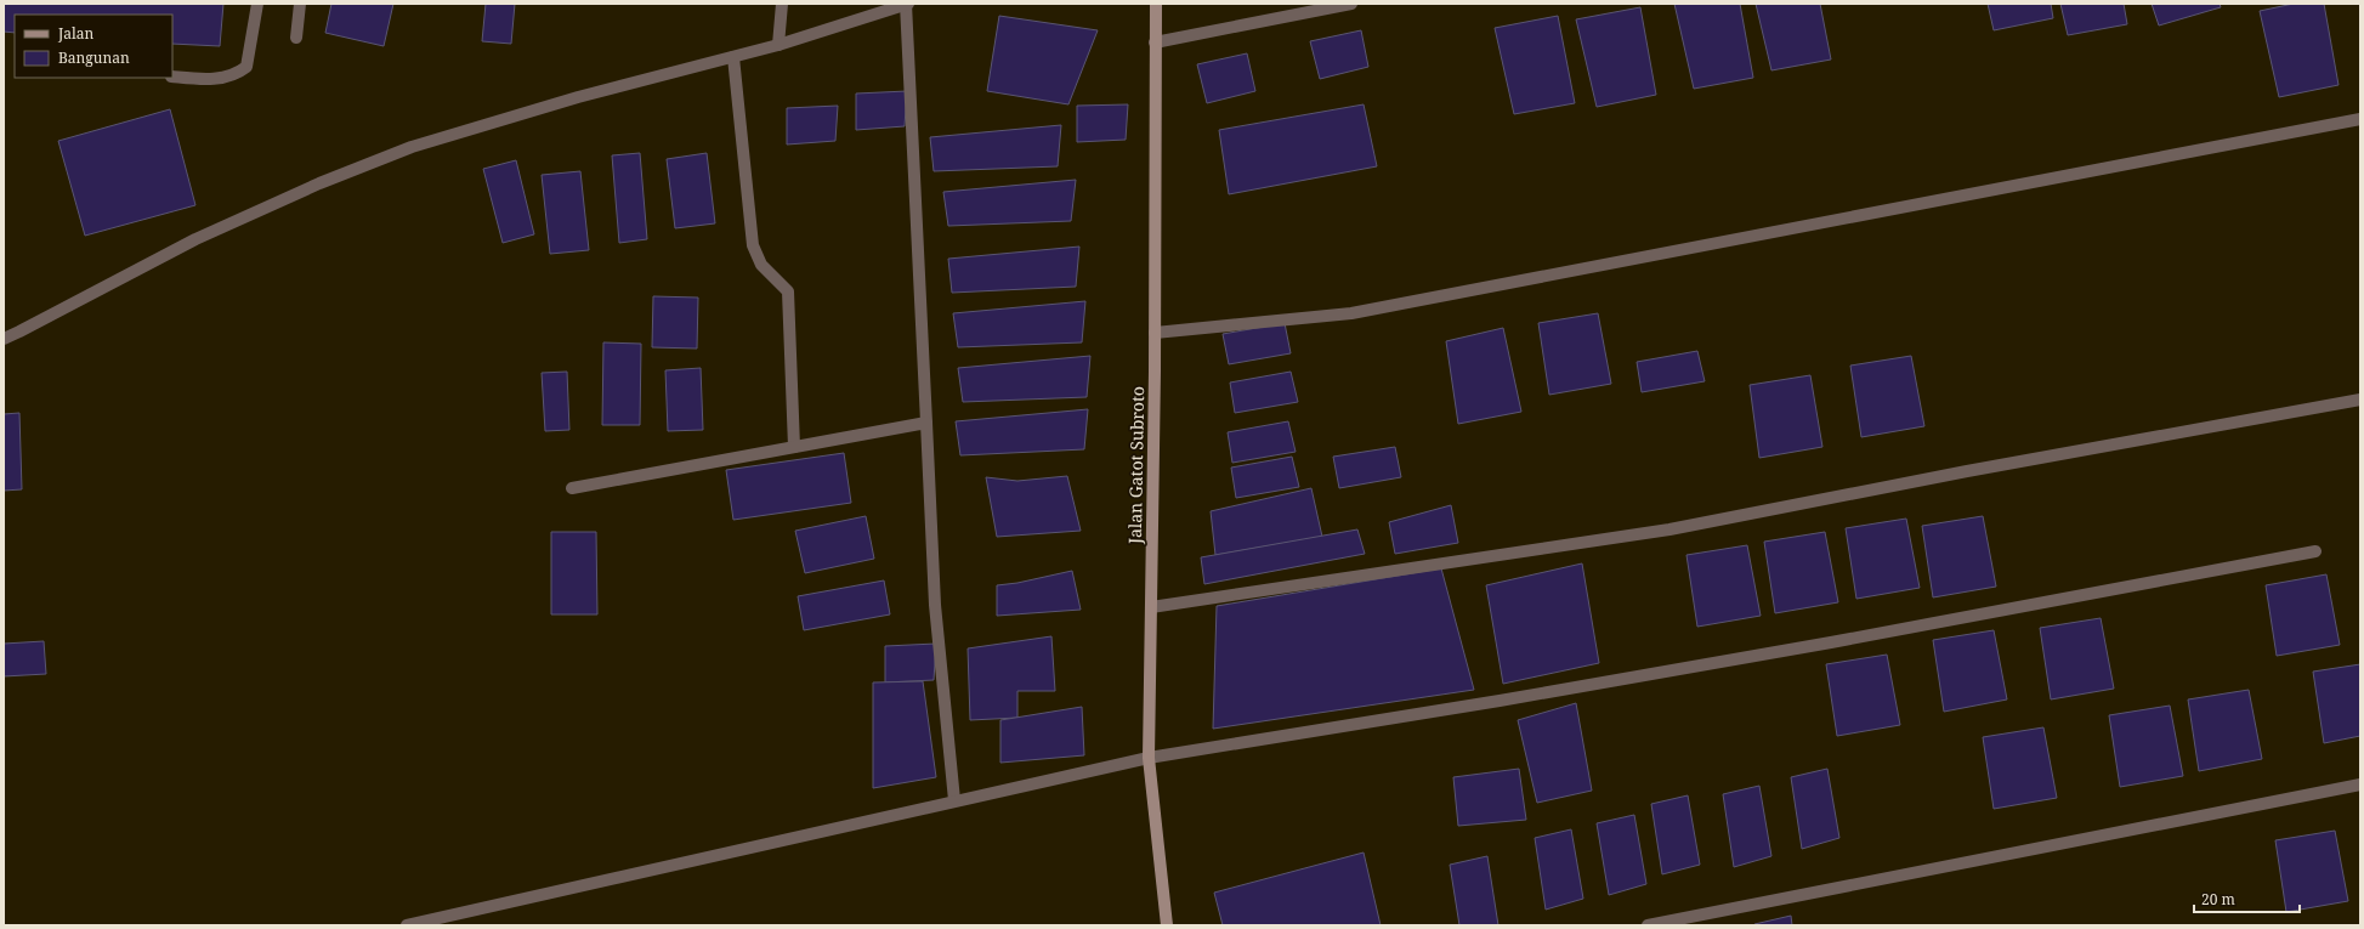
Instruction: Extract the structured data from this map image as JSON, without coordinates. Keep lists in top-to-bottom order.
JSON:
{
  "streets": {
    "street": ["Jalan Gatot Subroto"]
  },
  "legend": ["Jalan", "Bangunan"],
  "scale_bar": "20 m"
}
